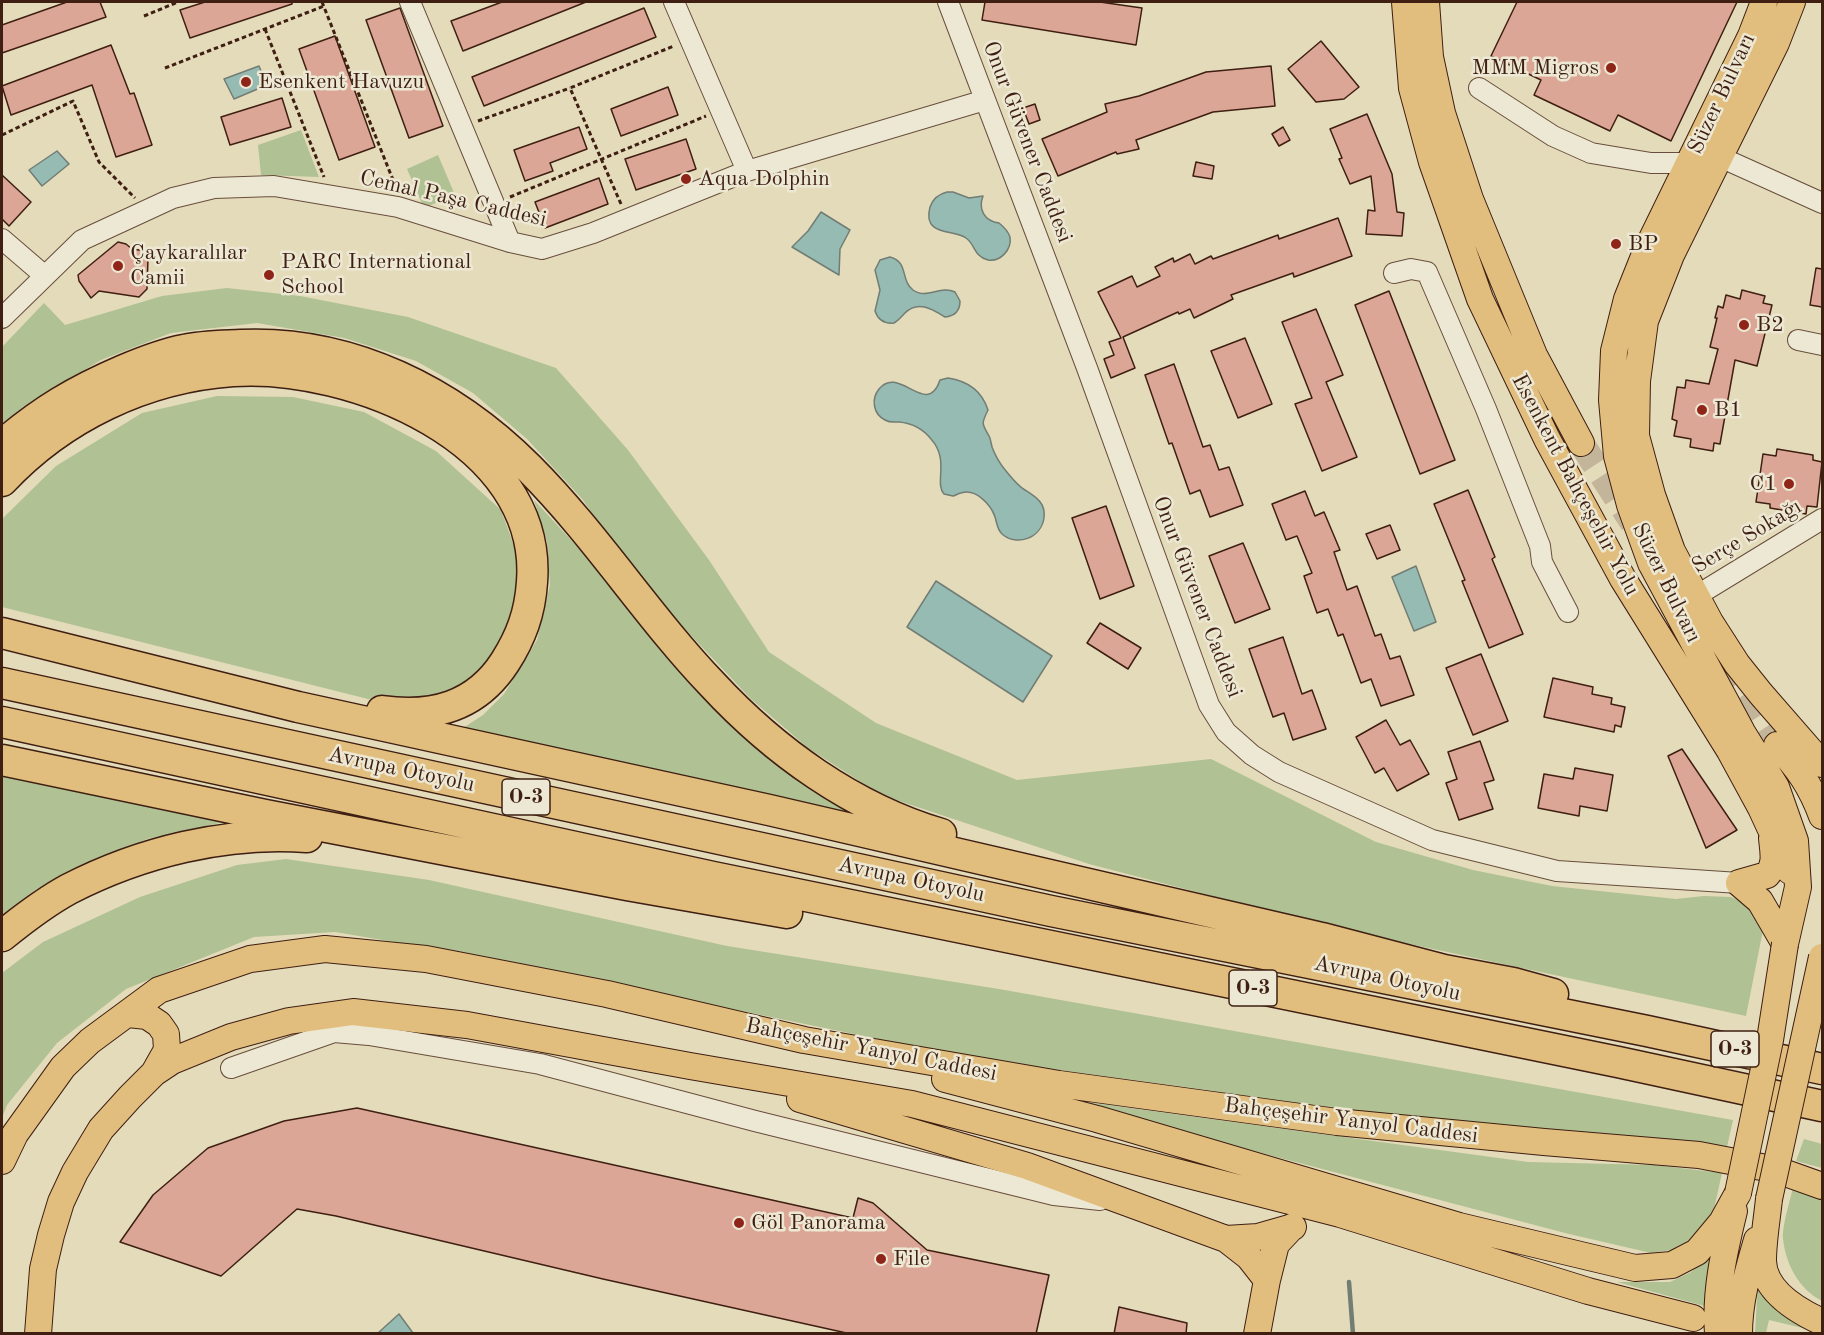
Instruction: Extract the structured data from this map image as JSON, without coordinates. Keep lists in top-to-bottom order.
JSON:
{
  "streets": {
    "highway": ["Avrupa Otoyolu", "O-3"],
    "main road": ["Süzer Bulvarı", "Esenkent Bahçeşehir Yolu", "Bahçeşehir Yanyol Caddesi"],
    "street": ["Onur Güvener Caddesi", "Cemal Paşa Caddesi", "Serçe Sokağı"]
  },
  "crossings": [
    ["Süzer Bulvarı", "Esenkent Bahçeşehir Yolu"],
    ["Süzer Bulvarı", "Serçe Sokağı"],
    ["Onur Güvener Caddesi", "Cemal Paşa Caddesi"]
  ],
  "places": [
    "MMM Migros",
    "Esenkent Havuzu",
    "Aqua Dolphin",
    "BP",
    "Çaykaralılar Camii",
    "PARC International School",
    "B2",
    "B1",
    "C1",
    "Göl Panorama",
    "File"
  ]
}
